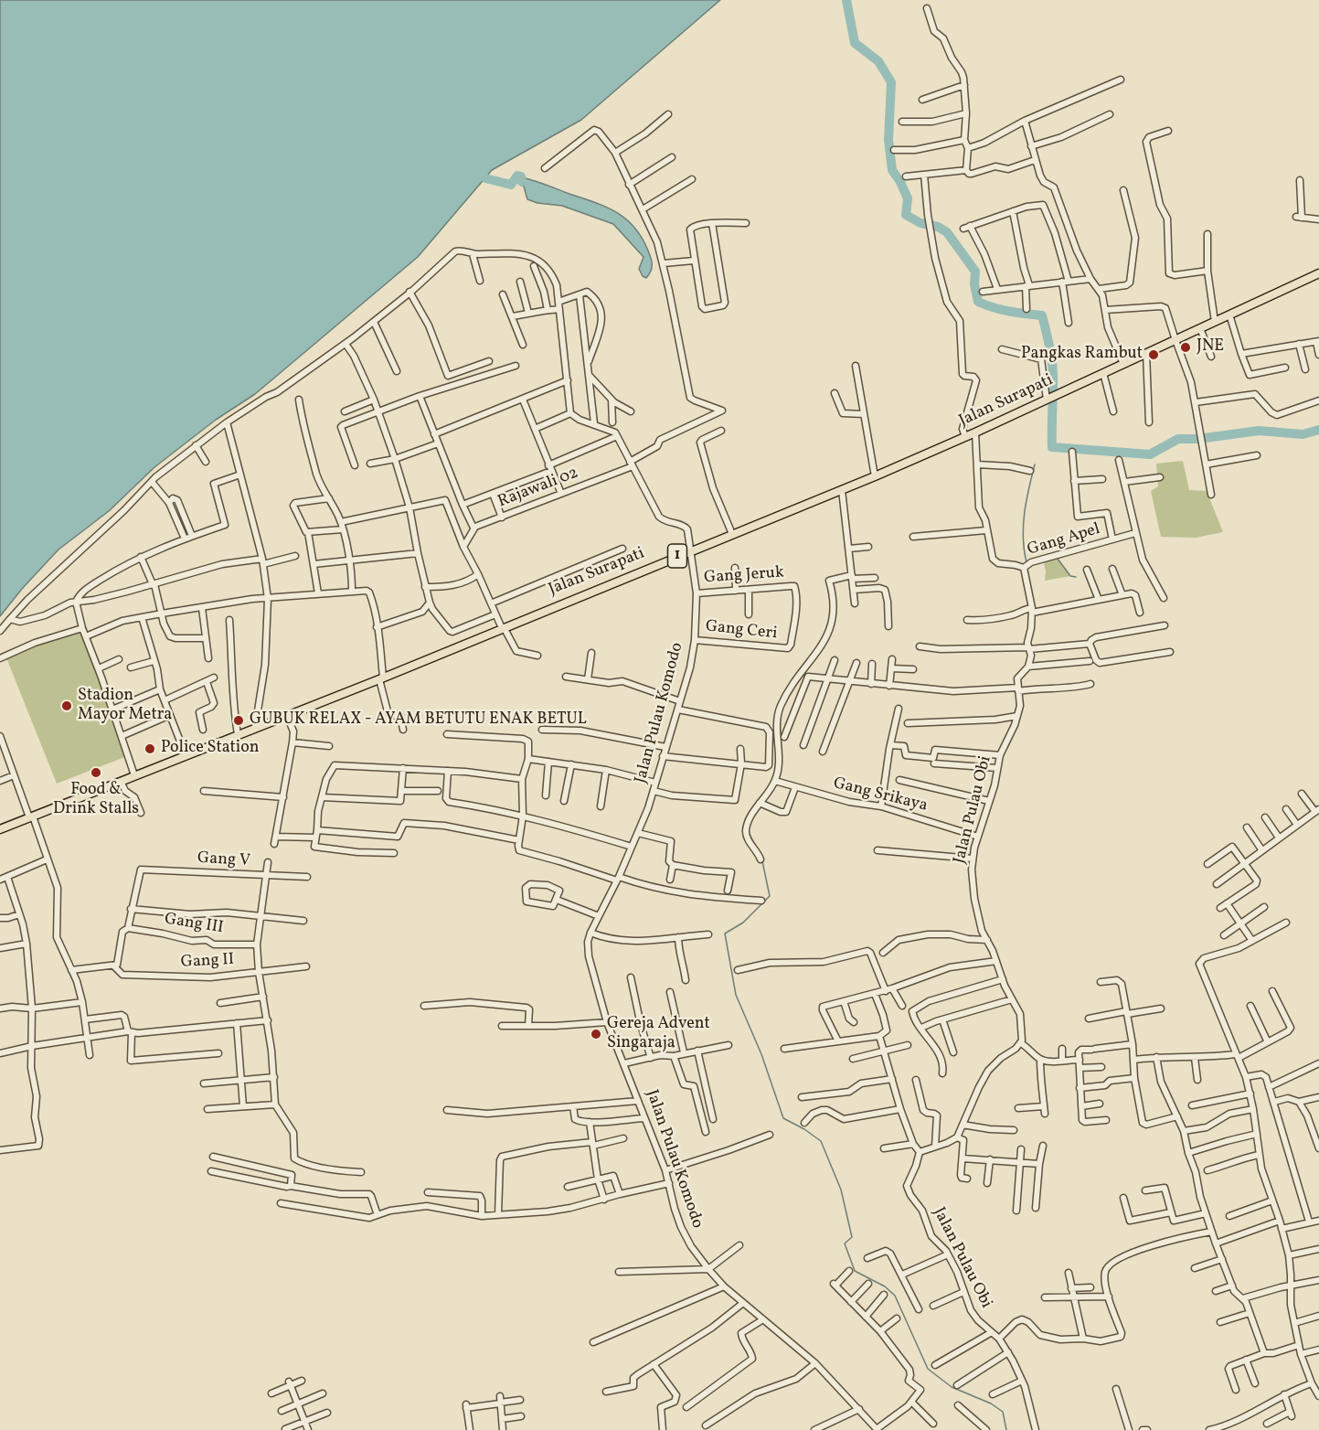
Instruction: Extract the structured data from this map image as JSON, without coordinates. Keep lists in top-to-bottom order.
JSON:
{
  "streets": {
    "highway": ["Jalan Surapati", "1"],
    "street": [
      "Rajawali 02",
      "Gang Apel",
      "Gang Jeruk",
      "Gang Ceri",
      "Jalan Pulau Komodo",
      "Gang Srikaya",
      "Jalan Pulau Obi",
      "Gang V",
      "Gang III",
      "Gang II"
    ]
  },
  "crossings": [
    ["Jalan Surapati", "Jalan Pulau Komodo"],
    ["Rajawali 02", "Jalan Pulau Komodo"],
    ["Gang Apel", "Jalan Pulau Obi"],
    ["Gang Jeruk", "Gang Ceri"],
    ["Gang Jeruk", "Jalan Pulau Komodo"],
    ["Gang Ceri", "Jalan Pulau Komodo"],
    ["Gang Srikaya", "Jalan Pulau Obi"]
  ],
  "places": [
    "JNE",
    "Pangkas Rambut",
    "Stadion Mayor Metra",
    "GUBUK RELAX - AYAM BETUTU ENAK BETUL",
    "Police Station",
    "Food & Drink Stalls",
    "Gereja Advent Singaraja"
  ]
}
